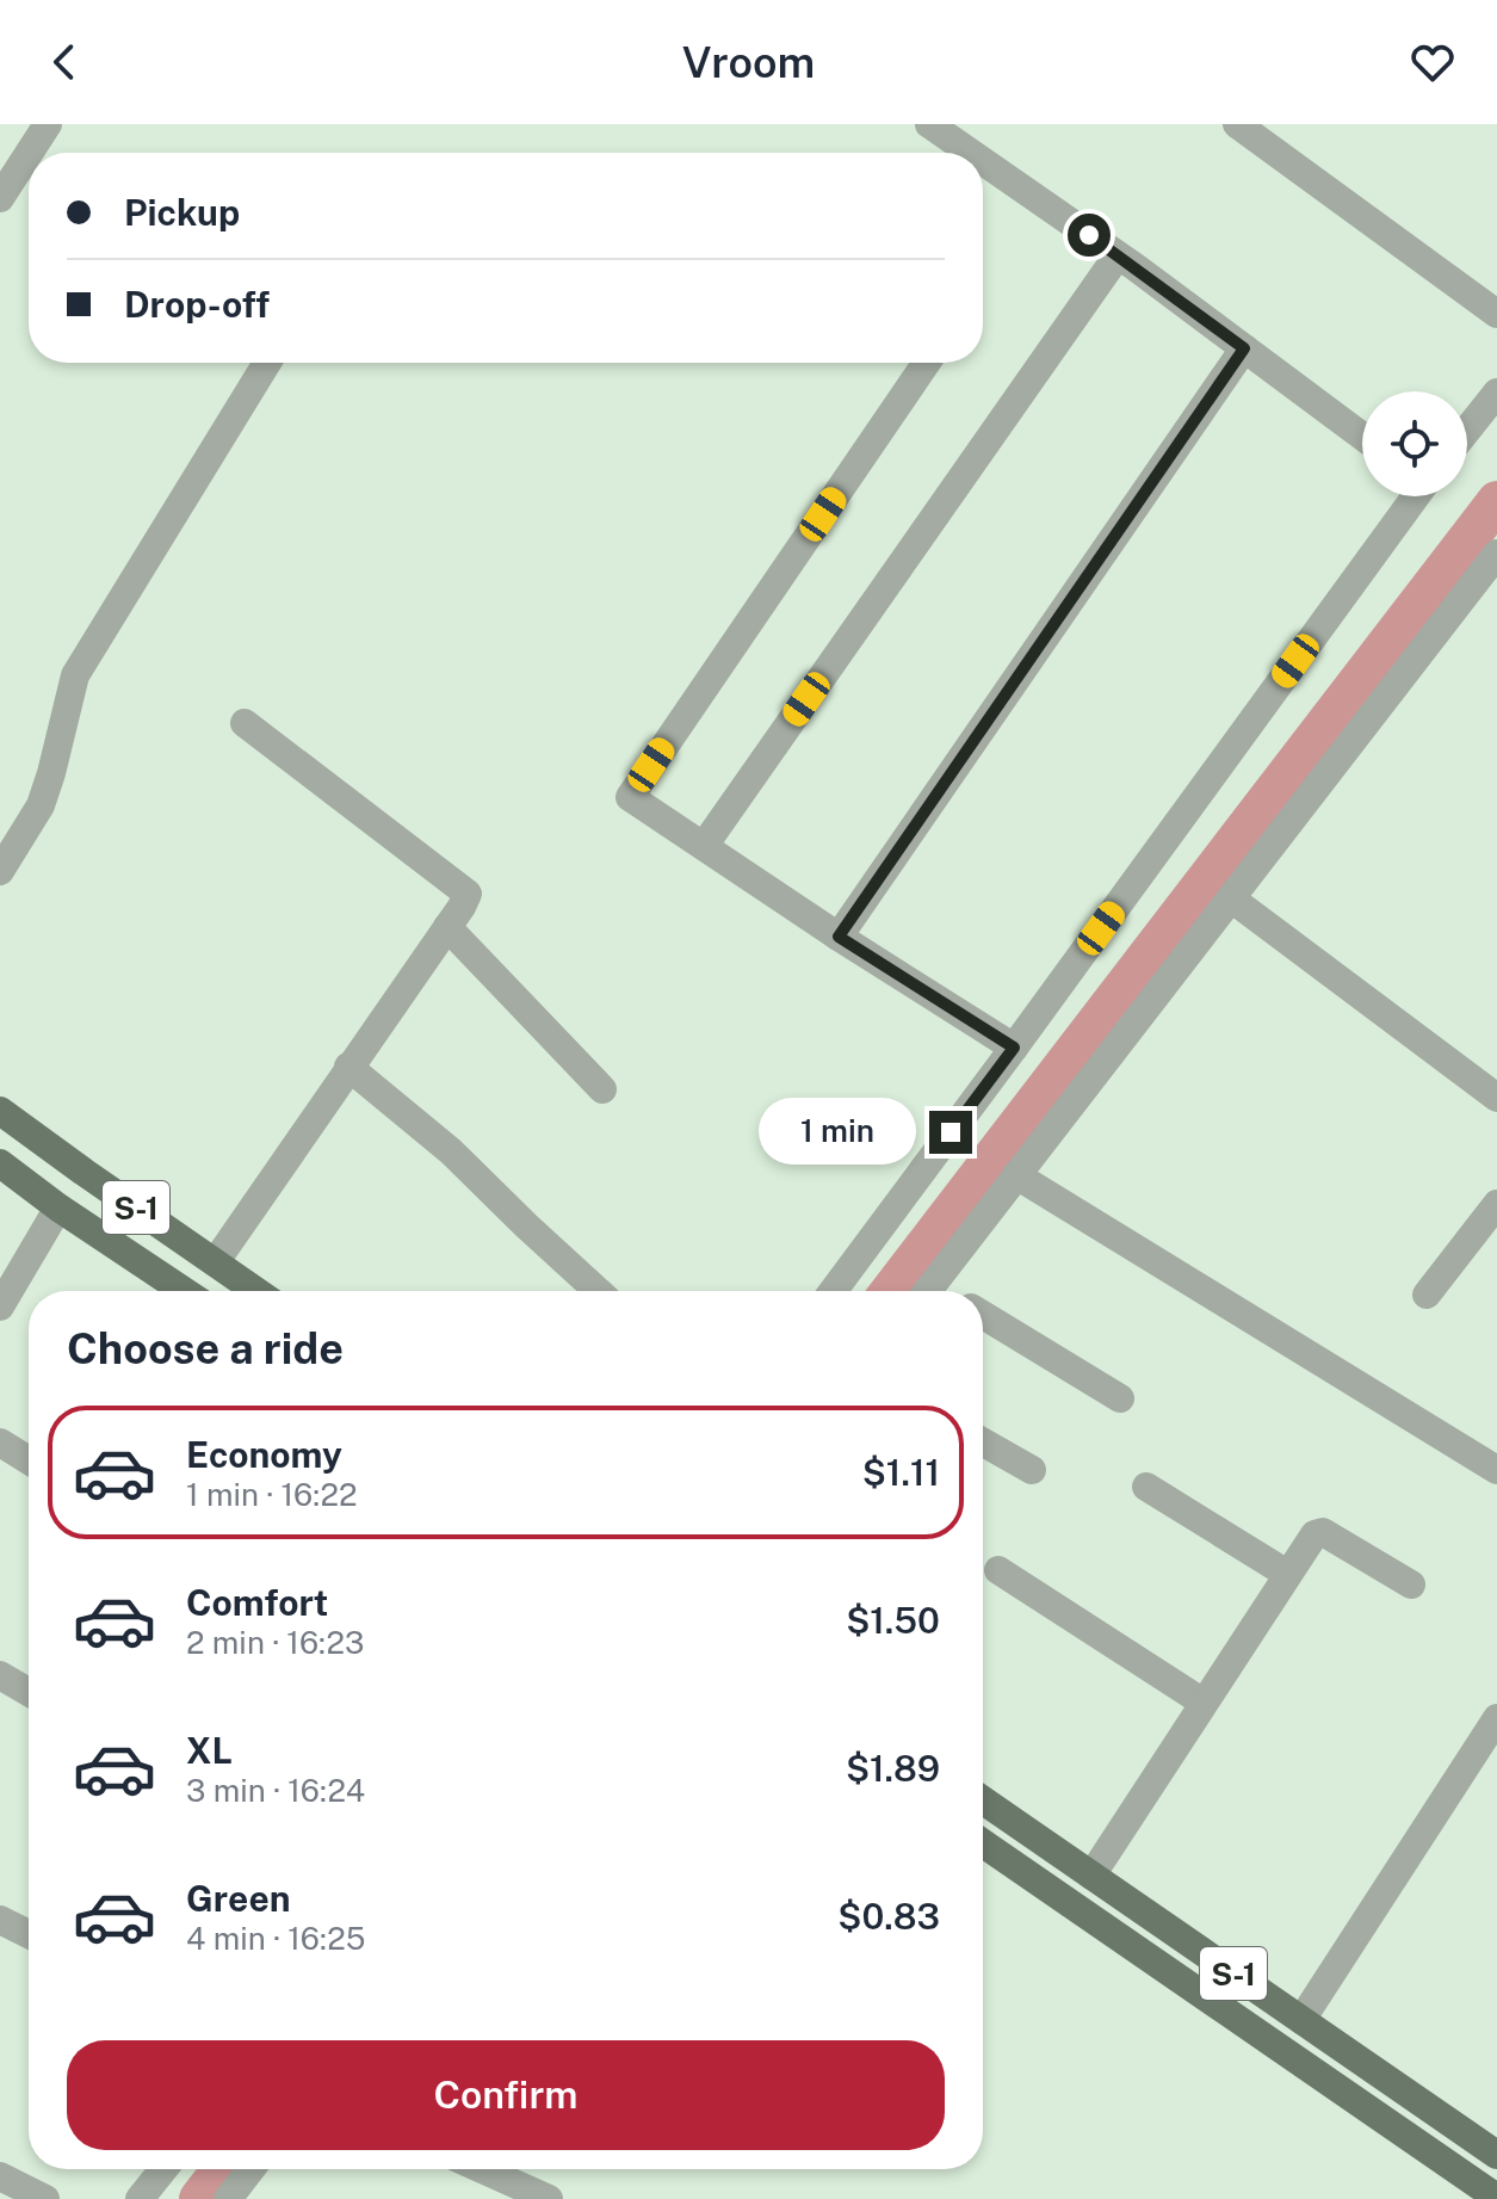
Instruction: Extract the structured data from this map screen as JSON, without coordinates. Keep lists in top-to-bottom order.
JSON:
{
  "streets": {
    "main road": ["S-1"]
  },
  "page": {
    "header": "Vroom",
    "banner": ["Pickup", "Drop-off"],
    "bubble": "1 min",
    "heading": "Choose a ride",
    "list": [
      {
        "name": "Economy",
        "note": "1 min · 16:22",
        "value": "$1.11"
      },
      {
        "name": "Comfort",
        "note": "2 min · 16:23",
        "value": "$1.50"
      },
      {
        "name": "XL",
        "note": "3 min · 16:24",
        "value": "$1.89"
      },
      {
        "name": "Green",
        "note": "4 min · 16:25",
        "value": "$0.83"
      }
    ],
    "buttons": "Confirm"
  }
}
